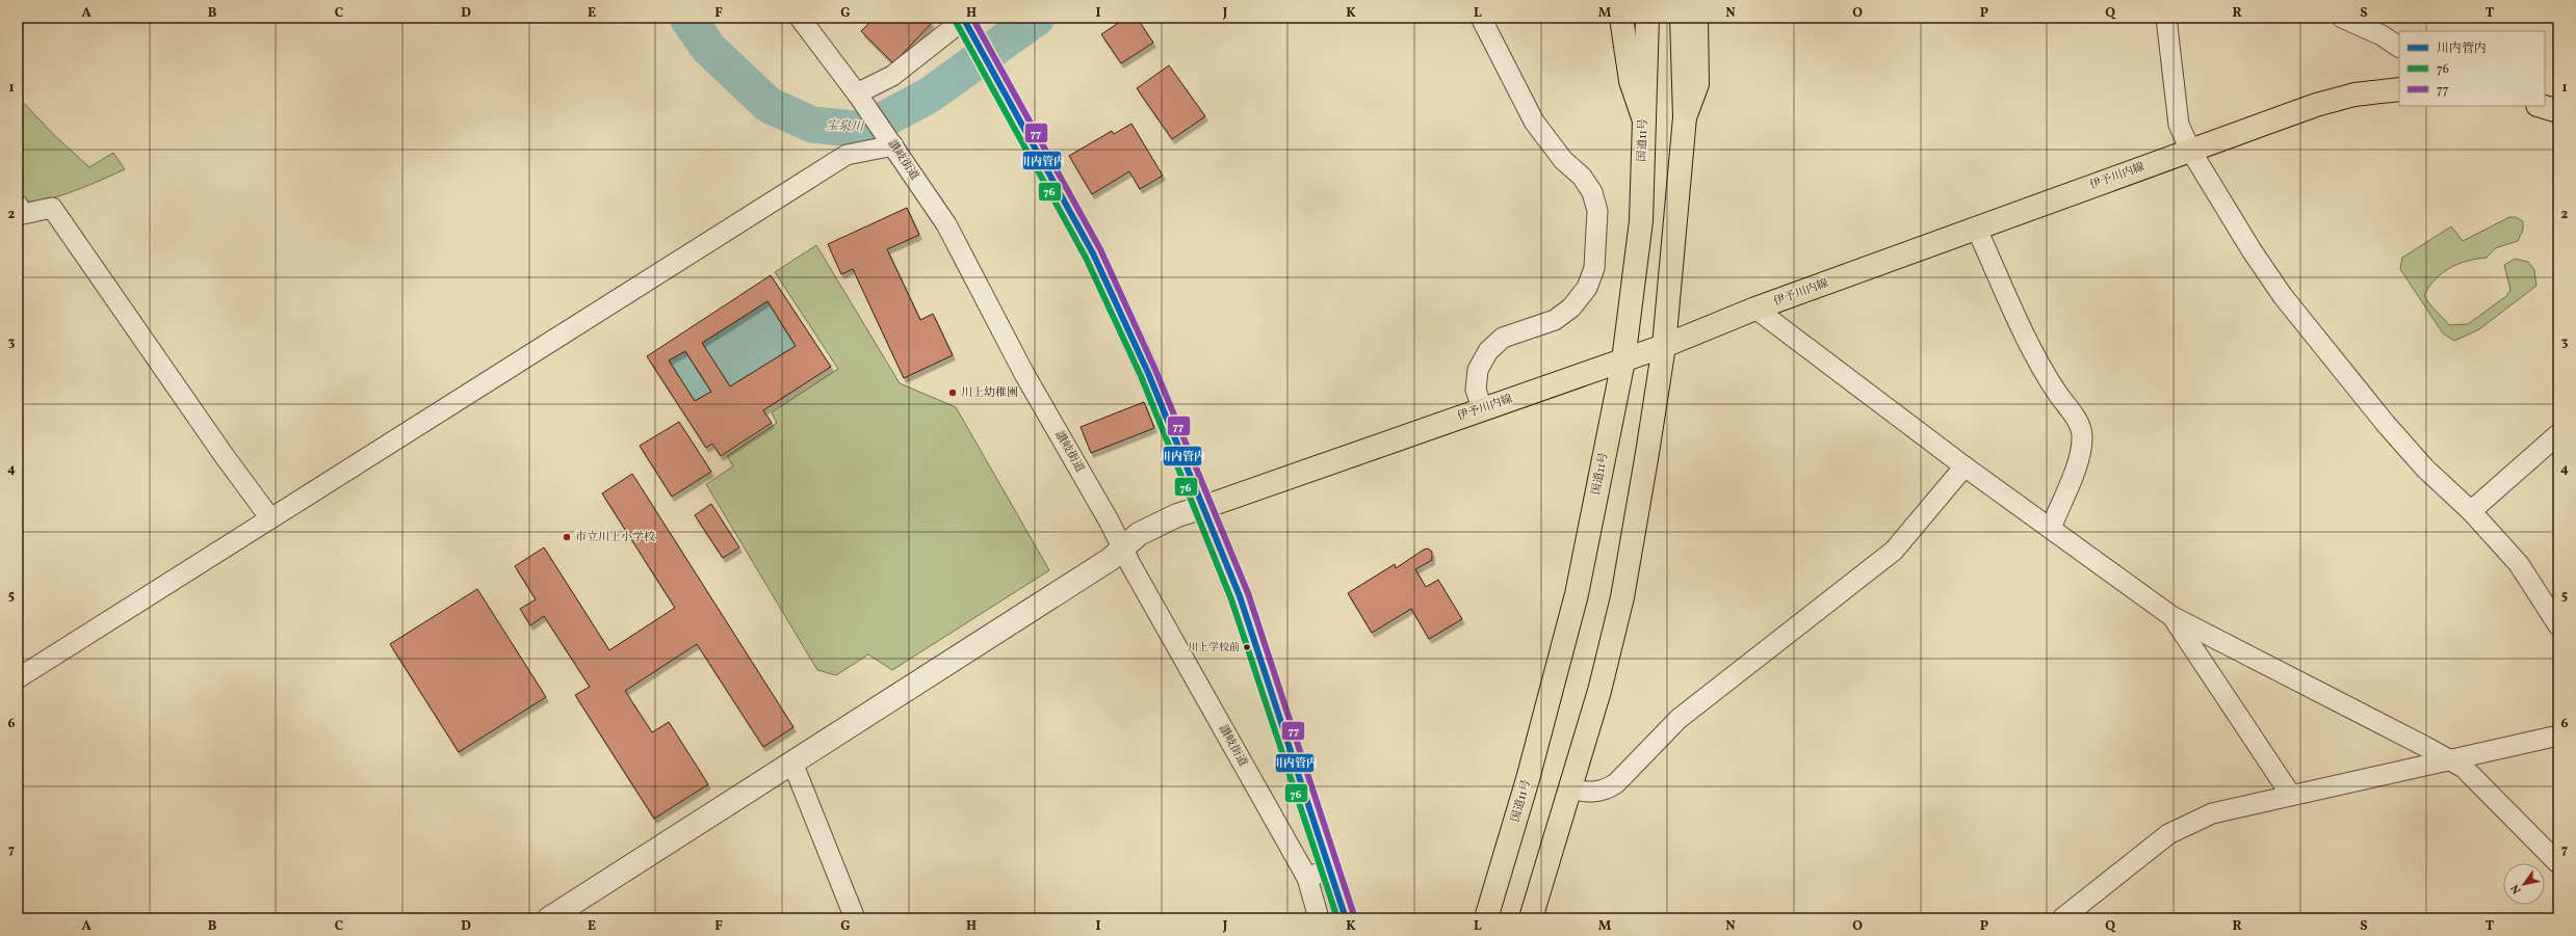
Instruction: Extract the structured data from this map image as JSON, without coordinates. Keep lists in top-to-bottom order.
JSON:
{
  "streets": {
    "main road": ["国道11号", "伊予川内線"],
    "street": ["讃岐街道"]
  },
  "crossings": [
    ["国道11号", "伊予川内線"]
  ],
  "water": ["宝泉川"],
  "places": ["川上幼稚園", "市立川上小学校", "川上学校前"],
  "lines": ["transit line 川内管内", "transit line 77", "transit line 76"],
  "legend": ["川内管内", "76", "77"],
  "north": "bottom left",
  "grid": {
    "columns": [
      "A",
      "B",
      "C",
      "D",
      "E",
      "F",
      "G",
      "H",
      "I",
      "J",
      "K",
      "L",
      "M",
      "N",
      "O",
      "P",
      "Q",
      "R",
      "S",
      "T"
    ],
    "rows": [
      "1",
      "2",
      "3",
      "4",
      "5",
      "6",
      "7"
    ]
  }
}
